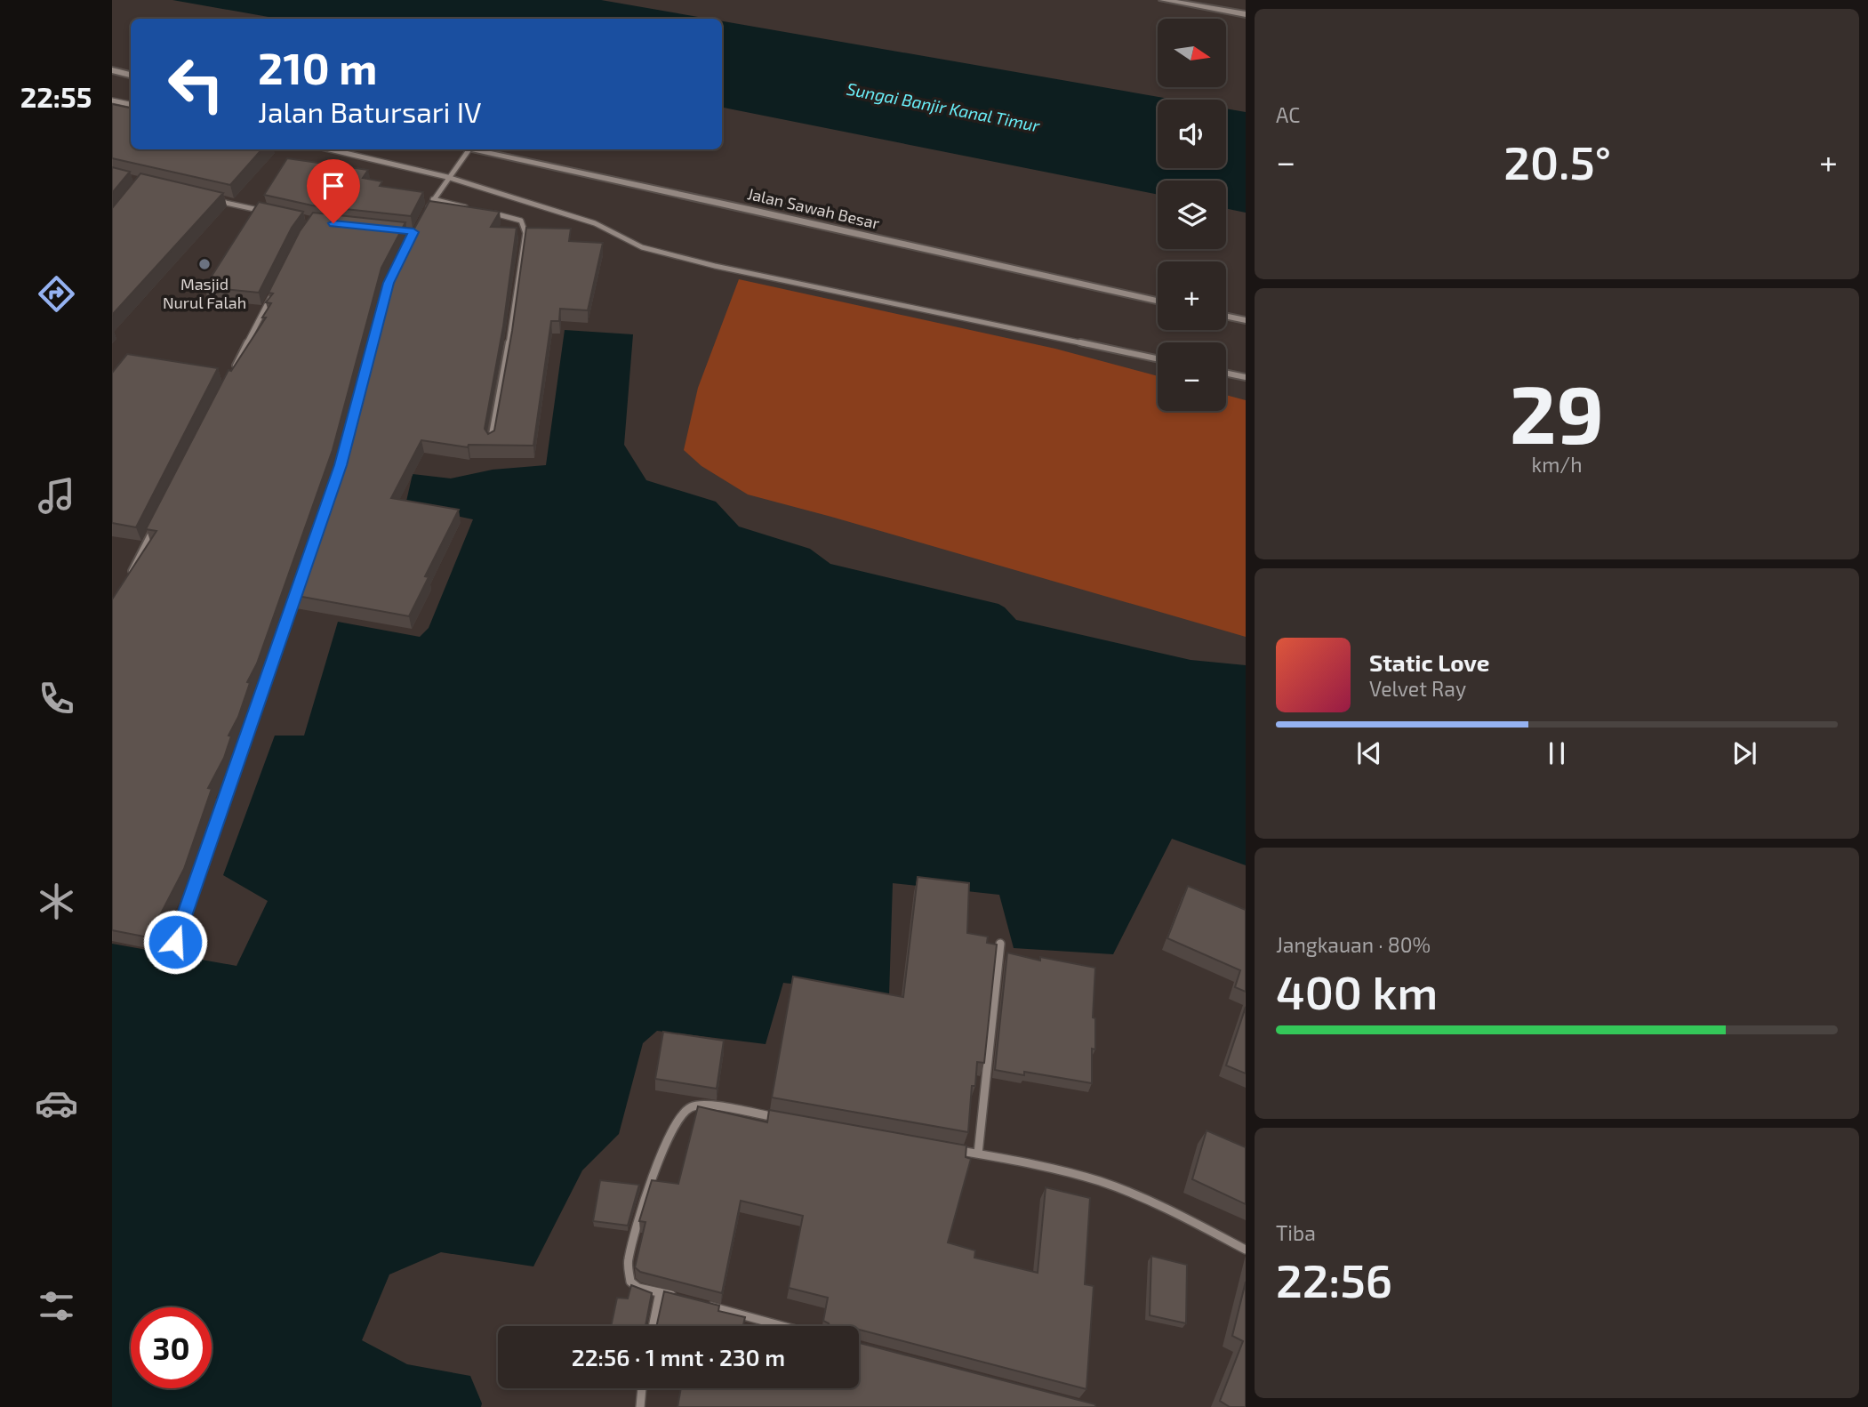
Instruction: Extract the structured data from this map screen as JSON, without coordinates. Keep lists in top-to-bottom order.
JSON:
{
  "streets": {
    "street": ["Jalan Sawah Besar"]
  },
  "water": ["Sungai Banjir Kanal Timur"],
  "places": ["Masjid Nurul Falah"],
  "north": "right",
  "page": {
    "tabs": "22:55",
    "tile": [
      "AC",
      ["29", "km/h"],
      ["Jangkauan · 80%", "400 km"],
      ["Tiba", "22:56"]
    ],
    "map_buttons": ["+", "−"],
    "turn": ["210 m", "Jalan Batursari IV"],
    "heat": ["−", "20.5°", "+"],
    "song": ["Static Love", "Velvet Ray"],
    "limit": "30",
    "trip": "22:56 · 1 mnt · 230 m"
  }
}
